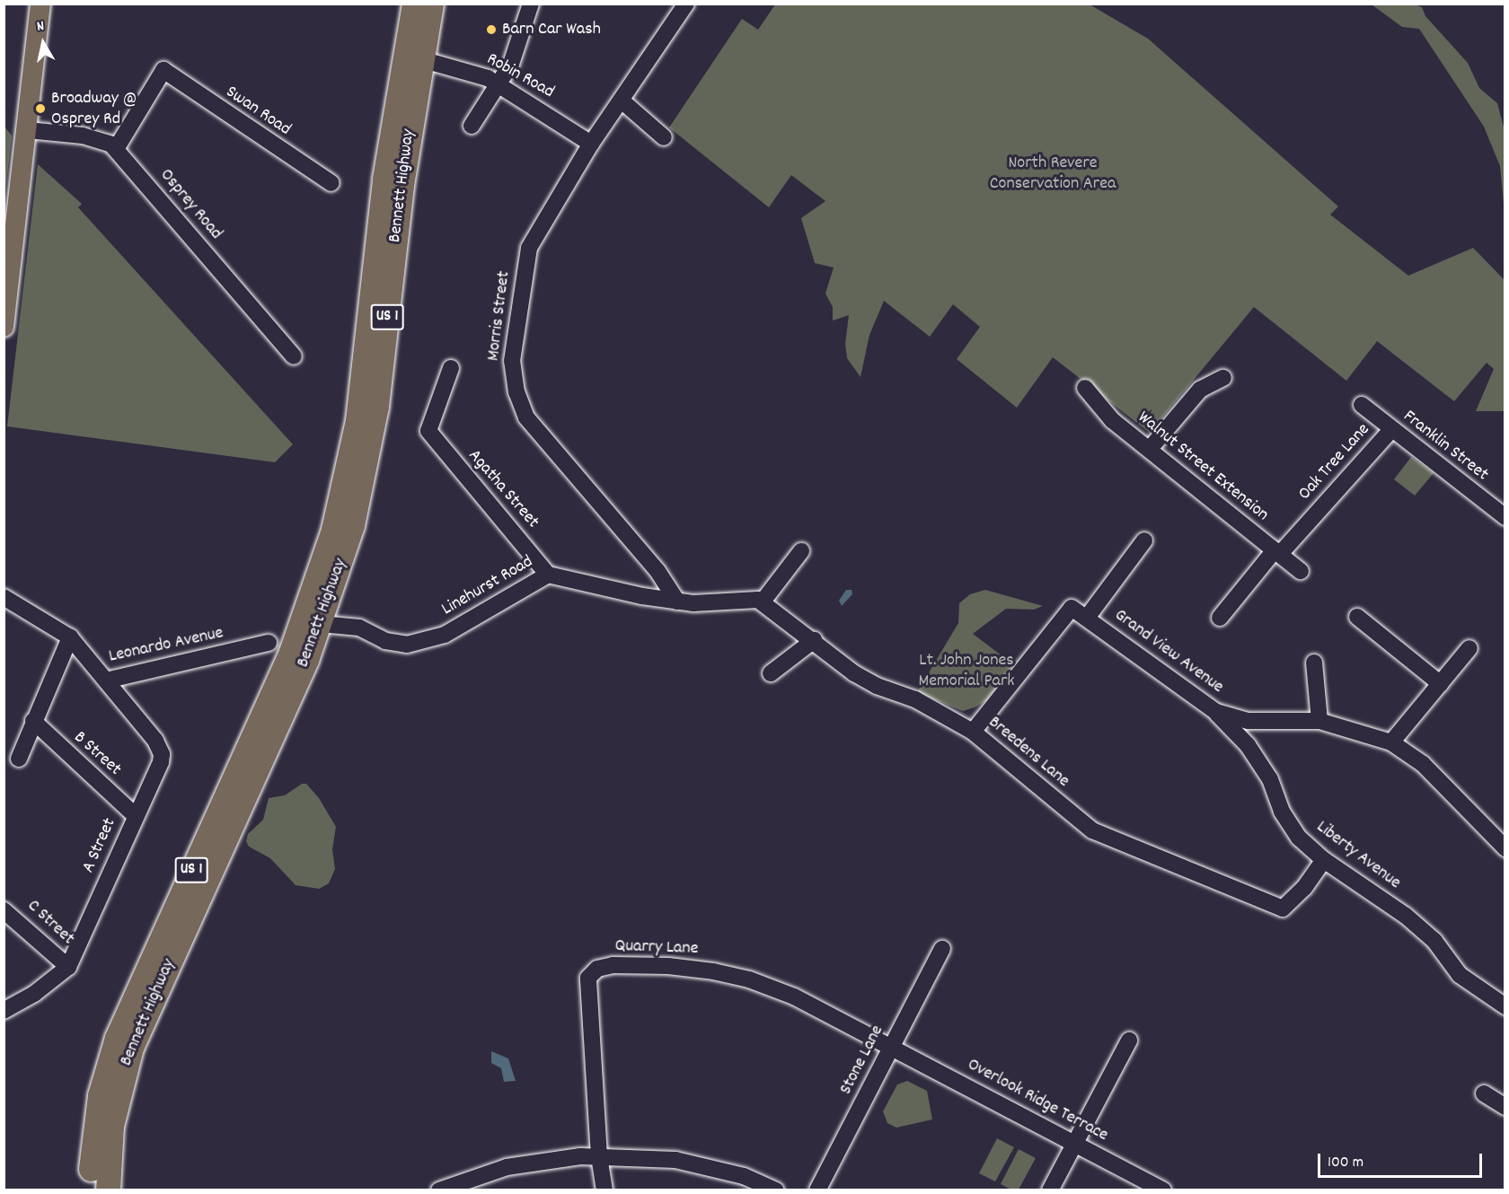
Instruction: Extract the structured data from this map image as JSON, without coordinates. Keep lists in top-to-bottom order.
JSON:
{
  "streets": {
    "highway": ["Bennett Highway", "US 1"],
    "street": [
      "Robin Road",
      "Swan Road",
      "Osprey Road",
      "Morris Street",
      "Franklin Street",
      "Oak Tree Lane",
      "Walnut Street Extension",
      "Agatha Street",
      "Linehurst Road",
      "Leonardo Avenue",
      "Grand View Avenue",
      "Breedens Lane",
      "B Street",
      "A Street",
      "Liberty Avenue",
      "C Street",
      "Quarry Lane",
      "Stone Lane",
      "Overlook Ridge Terrace"
    ]
  },
  "crossings": [
    ["Robin Road", "Bennett Highway"],
    ["Robin Road", "Morris Street"],
    ["Swan Road", "Osprey Road"],
    ["Bennett Highway", "Linehurst Road"],
    ["Morris Street", "Linehurst Road"],
    ["Franklin Street", "Oak Tree Lane"],
    ["Oak Tree Lane", "Walnut Street Extension"],
    ["Agatha Street", "Linehurst Road"],
    ["Leonardo Avenue", "A Street"],
    ["Grand View Avenue", "Liberty Avenue"],
    ["Breedens Lane", "Liberty Avenue"],
    ["B Street", "A Street"],
    ["A Street", "C Street"],
    ["Quarry Lane", "Stone Lane"],
    ["Quarry Lane", "Overlook Ridge Terrace"],
    ["Stone Lane", "Overlook Ridge Terrace"]
  ],
  "parks": ["North Revere Conservation Area", "Lt. John Jones Memorial Park"],
  "places": ["Barn Car Wash", "Broadway @ Osprey Rd"],
  "scale_bar": "100 m",
  "north": "top"
}
